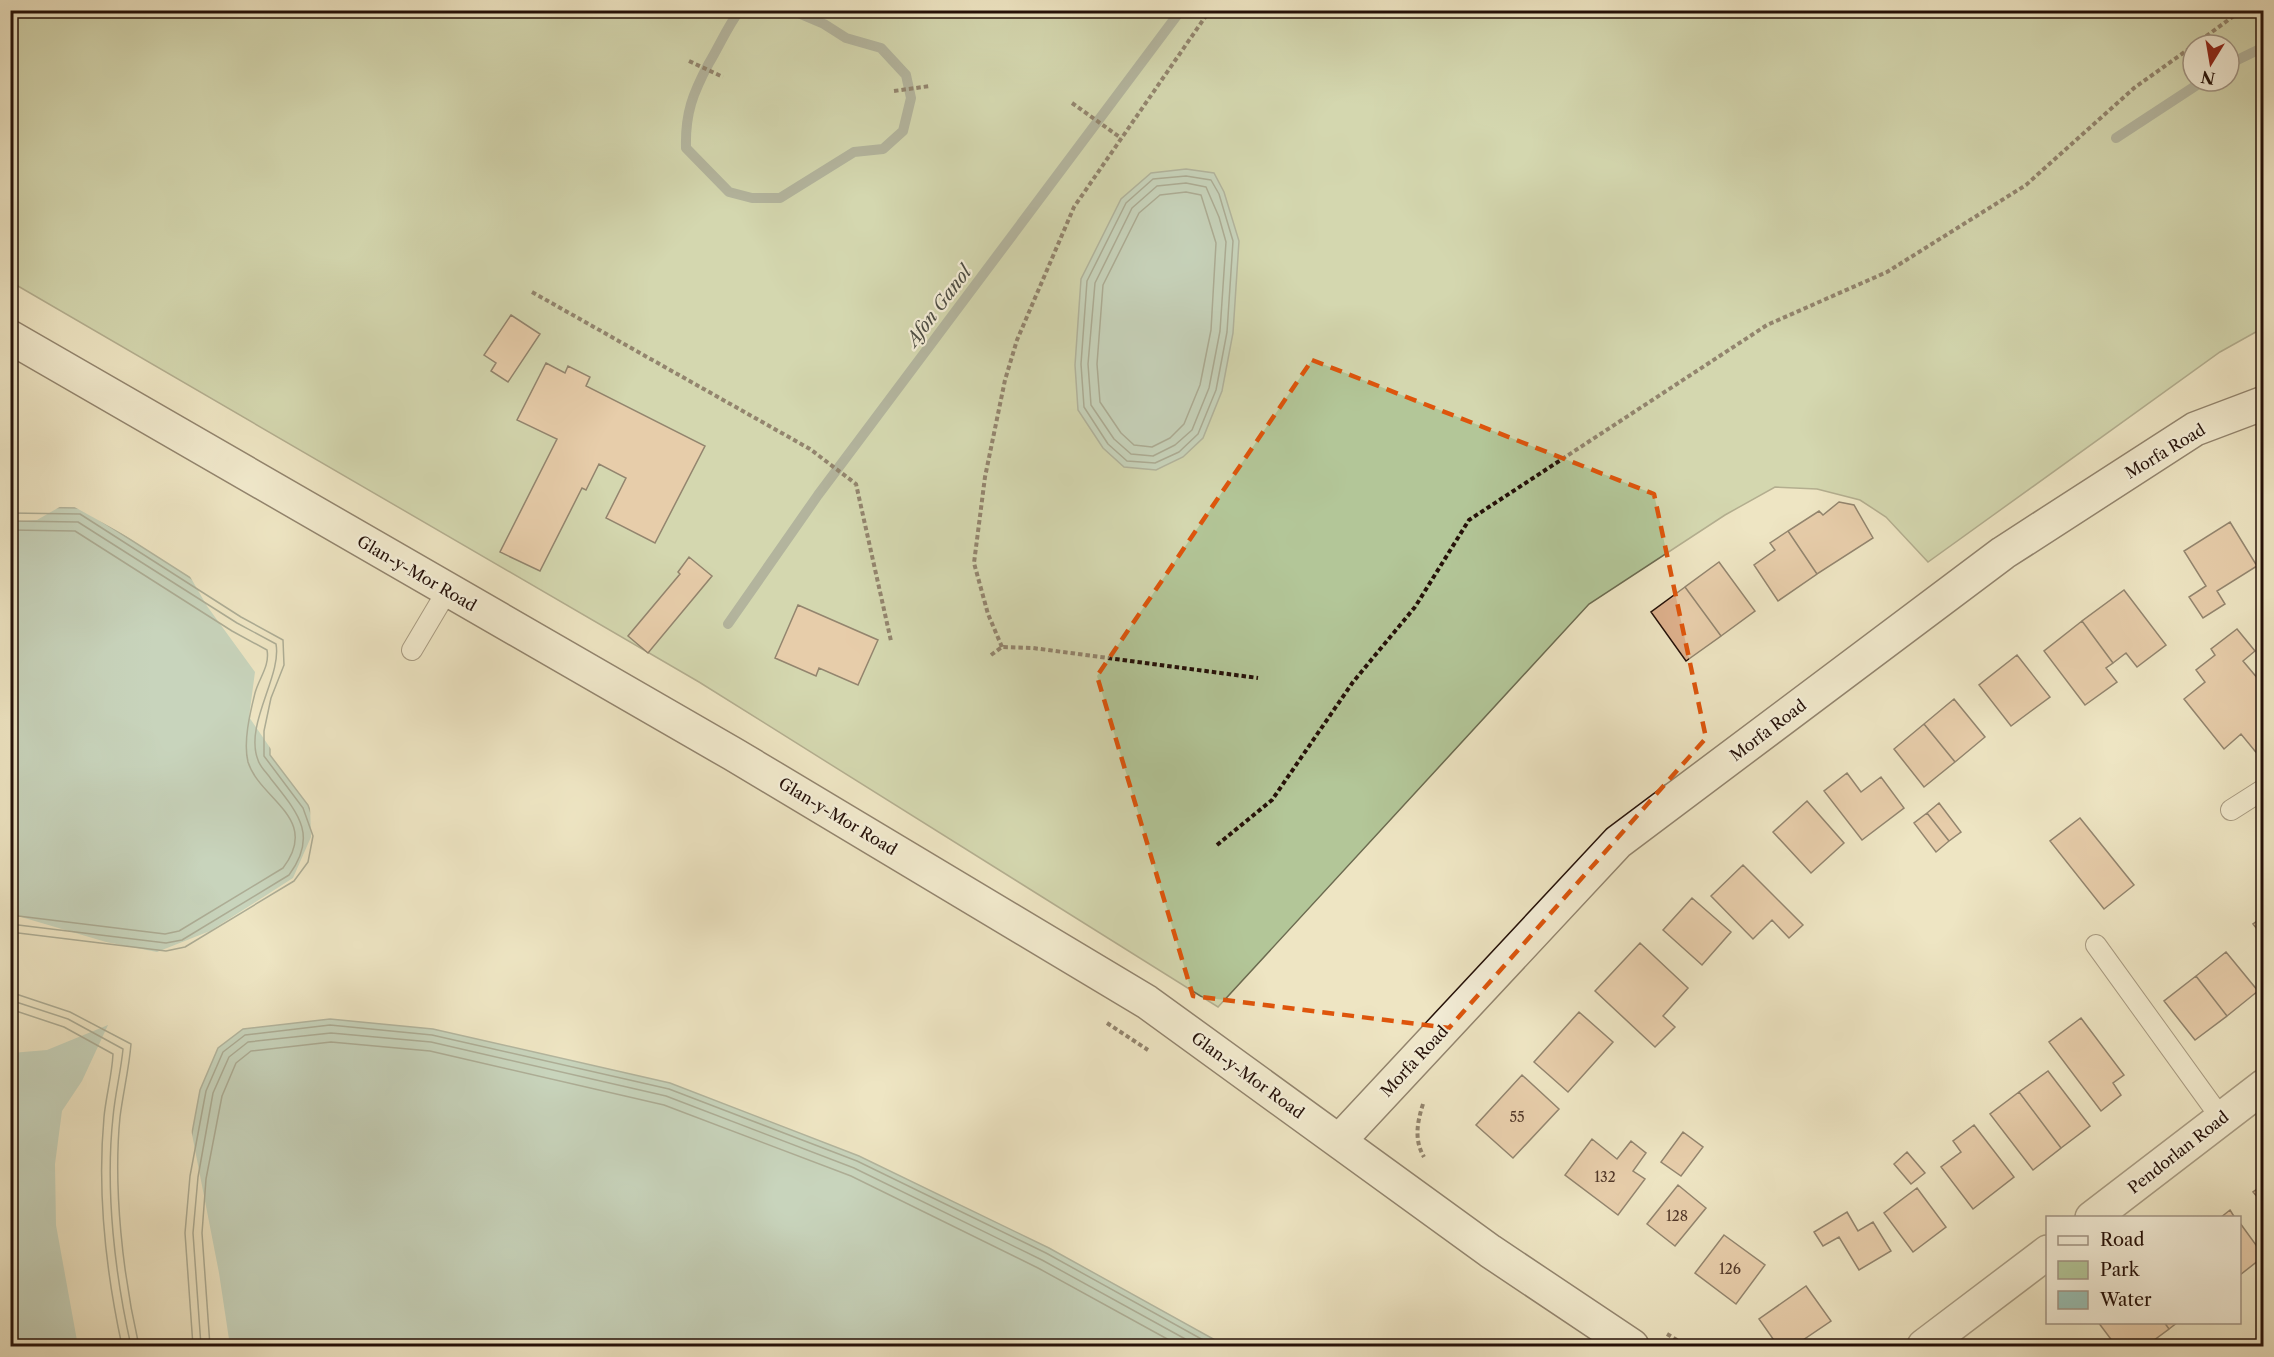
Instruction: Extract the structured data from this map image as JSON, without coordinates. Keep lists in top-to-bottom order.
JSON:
{
  "streets": {
    "street": ["Morfa Road", "Glan-y-Mor Road", "Pendorlan Road"]
  },
  "crossings": [
    ["Morfa Road", "Glan-y-Mor Road"]
  ],
  "water": ["Afon Ganol"],
  "house_numbers": [
    "55",
    "132",
    "128",
    "126"
  ],
  "legend": ["Road", "Park", "Water"],
  "north": "bottom"
}
